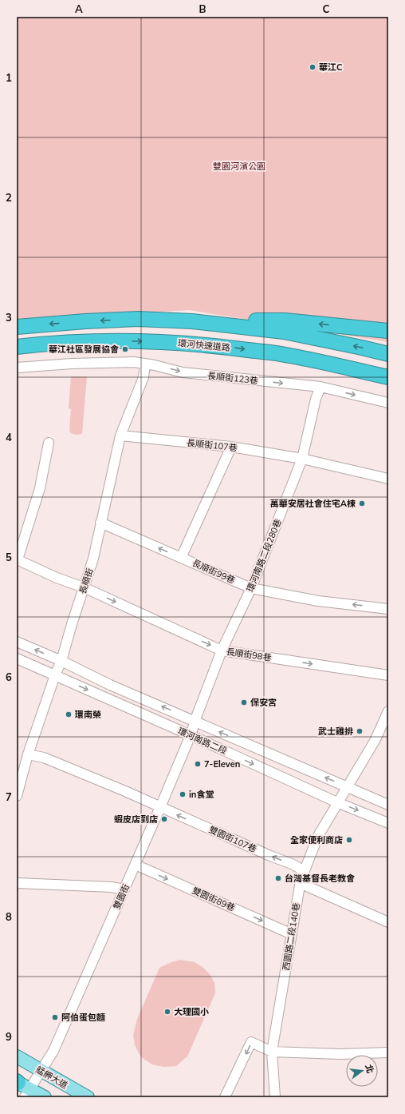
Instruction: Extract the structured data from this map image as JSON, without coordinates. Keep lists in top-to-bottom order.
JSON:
{
  "streets": {
    "highway": ["環河快速道路"],
    "main road": ["艋舺大道"],
    "street": [
      "長順街123巷",
      "長順街107巷",
      "環河南路二段280巷",
      "長順街99巷",
      "長順街",
      "長順街98巷",
      "環河南路二段",
      "雙園街107巷",
      "雙園街",
      "雙園街89巷",
      "西園路二段140巷"
    ]
  },
  "crossings": [
    ["長順街123巷", "環河南路二段280巷"],
    ["長順街123巷", "長順街"],
    ["長順街107巷", "環河南路二段280巷"],
    ["長順街107巷", "長順街"],
    ["環河南路二段280巷", "長順街99巷"],
    ["環河南路二段280巷", "長順街98巷"],
    ["環河南路二段280巷", "環河南路二段"],
    ["環河南路二段280巷", "雙園街"],
    ["長順街99巷", "長順街"],
    ["長順街", "長順街98巷"],
    ["長順街", "環河南路二段"],
    ["長順街", "雙園街107巷"],
    ["環河南路二段", "雙園街"],
    ["環河南路二段", "西園路二段140巷"],
    ["雙園街107巷", "雙園街"],
    ["雙園街107巷", "西園路二段140巷"],
    ["雙園街", "雙園街89巷"],
    ["雙園街", "艋舺大道"],
    ["雙園街89巷", "西園路二段140巷"]
  ],
  "one_way": [
    "長順街123巷",
    "長順街99巷",
    "長順街98巷",
    "雙園街107巷",
    "雙園街89巷"
  ],
  "parks": ["雙園河濱公園"],
  "places": [
    "華江C",
    "華江社區發展協會",
    "萬華安居社會住宅A棟",
    "保安宮",
    "環南榮",
    "武士雞排",
    "7-Eleven",
    "in食堂",
    "蝦皮店到店",
    "全家便利商店",
    "台灣基督長老教會",
    "大理國小",
    "阿伯蛋包麵"
  ],
  "north": "right",
  "grid": {
    "columns": ["A", "B", "C"],
    "rows": [
      "1",
      "2",
      "3",
      "4",
      "5",
      "6",
      "7",
      "8",
      "9"
    ]
  }
}
